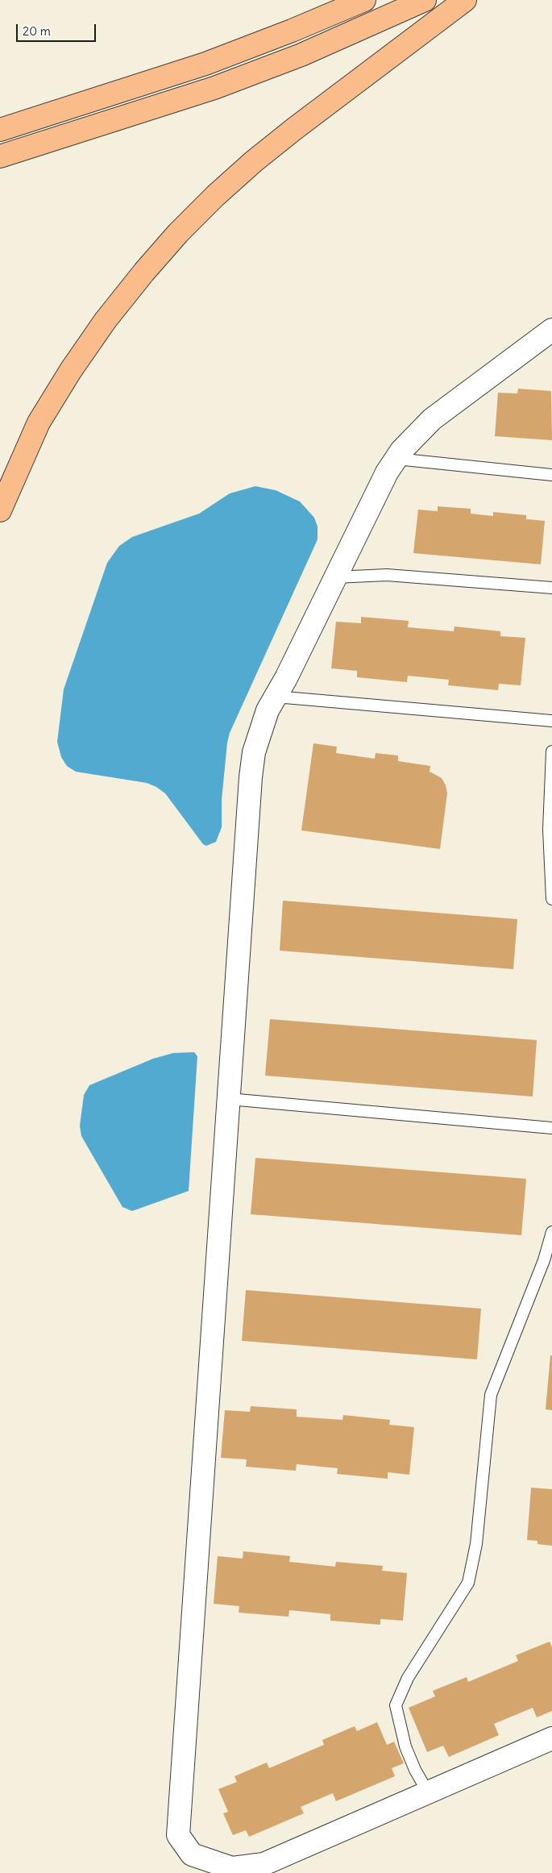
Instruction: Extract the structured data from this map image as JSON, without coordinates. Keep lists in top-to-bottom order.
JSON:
{
  "scale_bar": "20 m"
}
